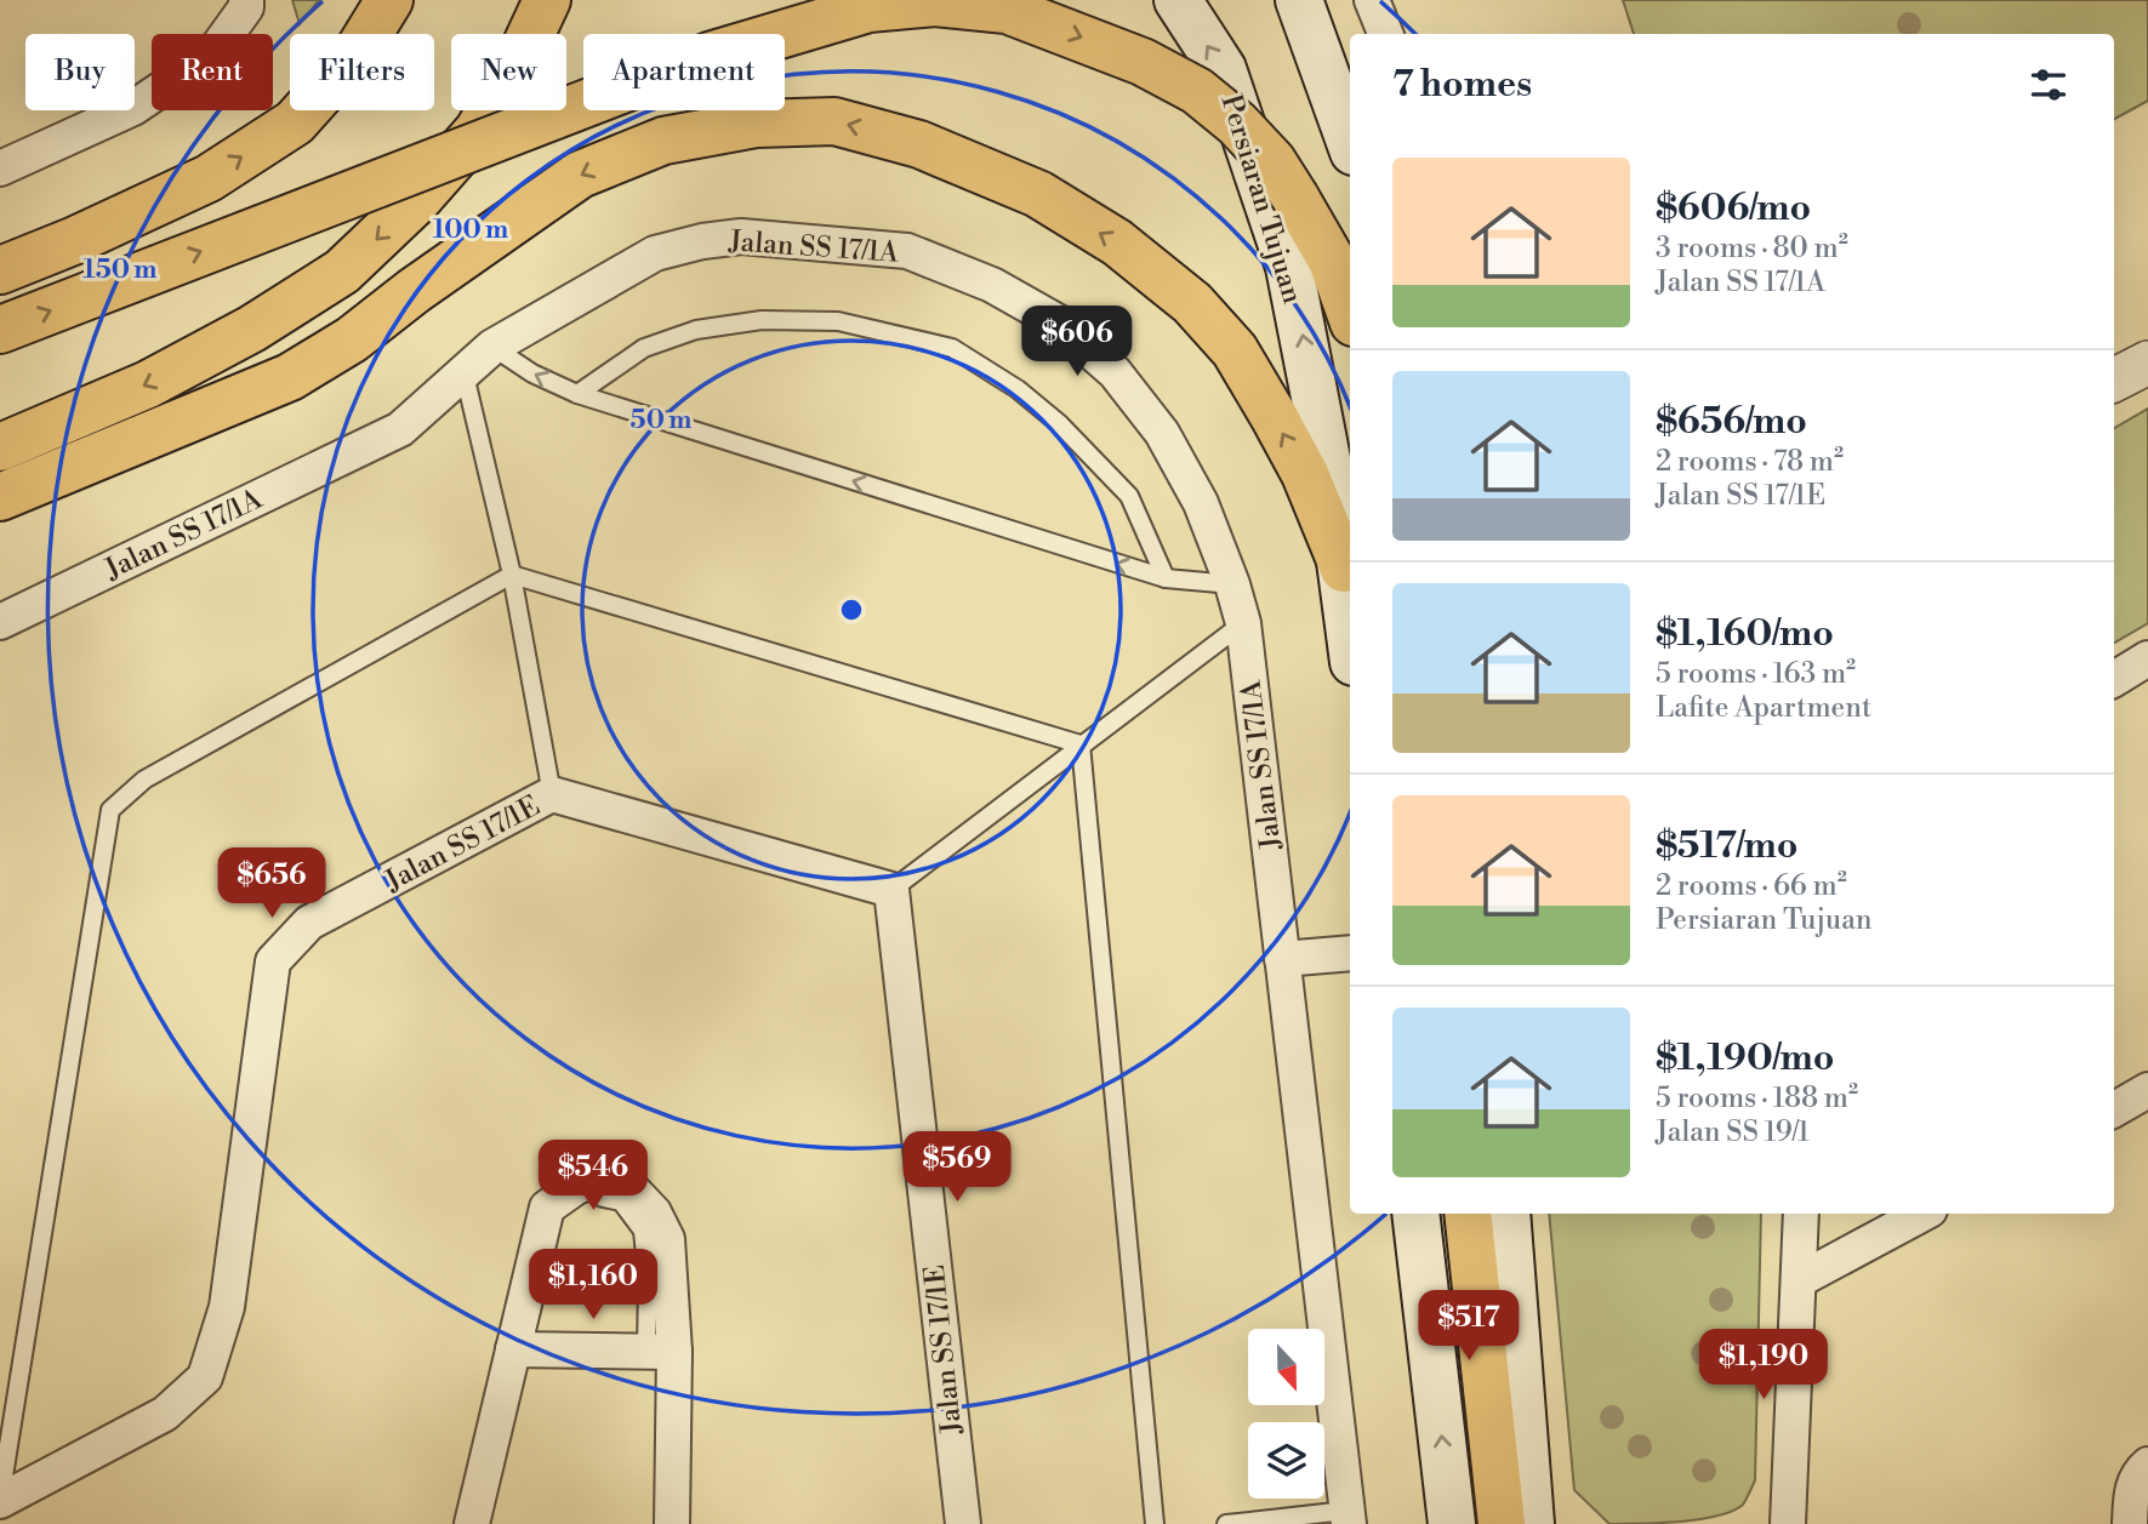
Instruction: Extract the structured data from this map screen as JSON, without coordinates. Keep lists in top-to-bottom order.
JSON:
{
  "streets": {
    "main road": ["Persiaran Tujuan"],
    "street": ["Jalan SS 17/1A", "Jalan SS 17/1E"]
  },
  "one_way": ["Persiaran Tujuan"],
  "north": "bottom",
  "page": {
    "chip": [
      "Buy",
      "Rent",
      "Filters",
      "New",
      "Apartment"
    ],
    "heading": "7 homes",
    "list": [
      {
        "name": "$606/mo",
        "note": "3 rooms · 80 m² · Jalan SS 17/1A"
      },
      {
        "name": "$656/mo",
        "note": "2 rooms · 78 m² · Jalan SS 17/1E"
      },
      {
        "name": "$1,160/mo",
        "note": "5 rooms · 163 m² · Lafite Apartment"
      },
      {
        "name": "$517/mo",
        "note": "2 rooms · 66 m² · Persiaran Tujuan"
      },
      {
        "name": "$1,190/mo",
        "note": "5 rooms · 188 m² · Jalan SS 19/1"
      }
    ],
    "price": [
      "$606",
      "$656",
      "$569",
      "$546",
      "$1,160",
      "$517",
      "$1,190"
    ]
  },
  "rings": ["100 m", "150 m", "50 m"]
}
